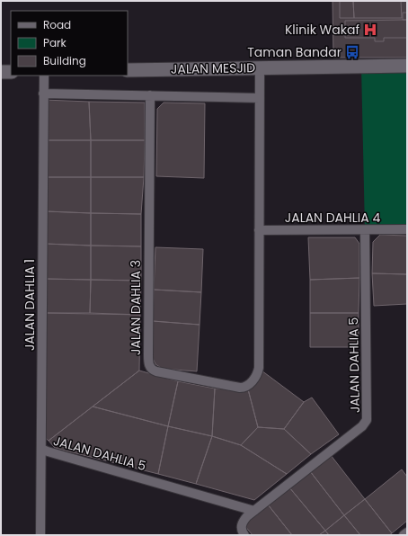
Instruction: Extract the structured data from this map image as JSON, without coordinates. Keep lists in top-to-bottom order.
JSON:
{
  "streets": {
    "main road": ["JALAN MESJID"],
    "street": [
      "JALAN DAHLIA 4",
      "JALAN DAHLIA 1",
      "JALAN DAHLIA 3",
      "JALAN DAHLIA 5"
    ]
  },
  "crossings": [
    ["JALAN DAHLIA 4", "JALAN DAHLIA 3"],
    ["JALAN DAHLIA 4", "JALAN DAHLIA 5"],
    ["JALAN DAHLIA 1", "JALAN DAHLIA 5"]
  ],
  "places": {
    "hospital": ["Klinik Wakaf"],
    "bus stop": ["Taman Bandar"]
  },
  "legend": ["Road", "Park", "Building"]
}
